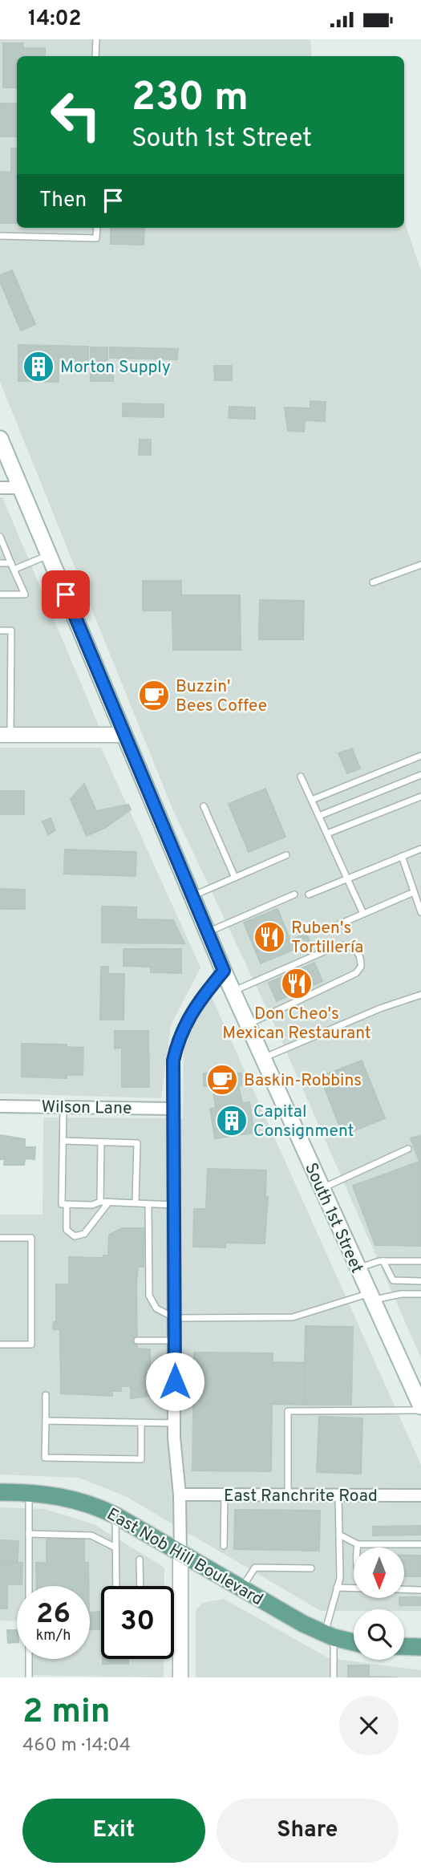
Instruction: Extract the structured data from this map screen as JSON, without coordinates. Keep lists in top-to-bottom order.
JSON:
{
  "streets": {
    "main road": ["South 1st Street", "East Nob Hill Boulevard"],
    "street": ["Wilson Lane", "East Ranchrite Road"]
  },
  "places": {
    "building": ["Morton Supply", "Capital Consignment"],
    "cafe": ["Buzzin' Bees Coffee", "Baskin-Robbins"],
    "restaurant": ["Ruben's Tortillería", "Don Cheo's Mexican Restaurant"]
  },
  "north": "bottom",
  "page": {
    "status": "14:02",
    "turn": ["230 m", "South 1st Street"],
    "then": "Then",
    "speed": "26 km/h",
    "limit": "30",
    "heading": ["2 min", "460 m · 14:04"],
    "buttons": ["Exit", "Share"]
  }
}
